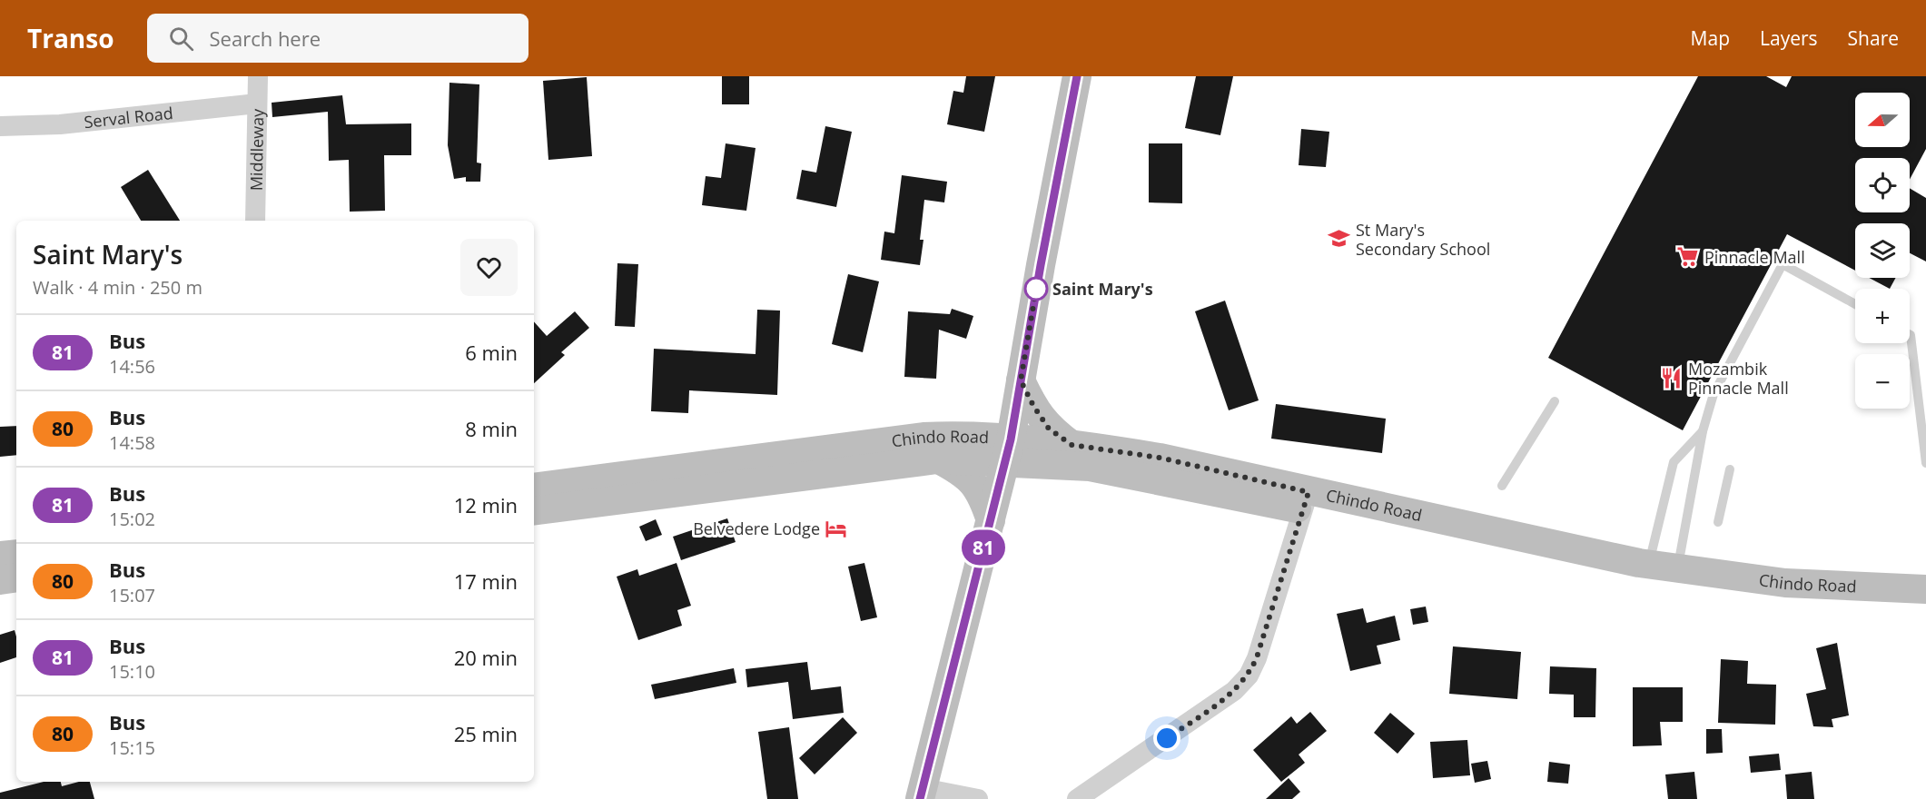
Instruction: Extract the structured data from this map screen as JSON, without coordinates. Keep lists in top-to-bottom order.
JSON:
{
  "streets": {
    "main road": ["Chindo Road"],
    "street": ["Serval Road", "Middleway"]
  },
  "crossings": [
    ["Serval Road", "Middleway"]
  ],
  "places": {
    "school or university": ["St Mary's Secondary School"],
    "supermarket": ["Pinnacle Mall"],
    "other": ["Saint Mary's"],
    "restaurant": ["Mozambik Pinnacle Mall"],
    "hotel": ["Belvedere Lodge"]
  },
  "lines": ["bus line 81"],
  "north": "left",
  "page": {
    "header": "Transo",
    "search": "Search here",
    "nav": ["Map", "Layers", "Share"],
    "on_map": "81",
    "map_buttons": ["+", "−"],
    "heading": ["Saint Mary's", "Walk · 4 min · 250 m"],
    "list": [
      {
        "mark": "81",
        "name": "Bus",
        "note": "14:56",
        "value": "6 min"
      },
      {
        "mark": "80",
        "name": "Bus",
        "note": "14:58",
        "value": "8 min"
      },
      {
        "mark": "81",
        "name": "Bus",
        "note": "15:02",
        "value": "12 min"
      },
      {
        "mark": "80",
        "name": "Bus",
        "note": "15:07",
        "value": "17 min"
      },
      {
        "mark": "81",
        "name": "Bus",
        "note": "15:10",
        "value": "20 min"
      },
      {
        "mark": "80",
        "name": "Bus",
        "note": "15:15",
        "value": "25 min"
      }
    ]
  }
}
